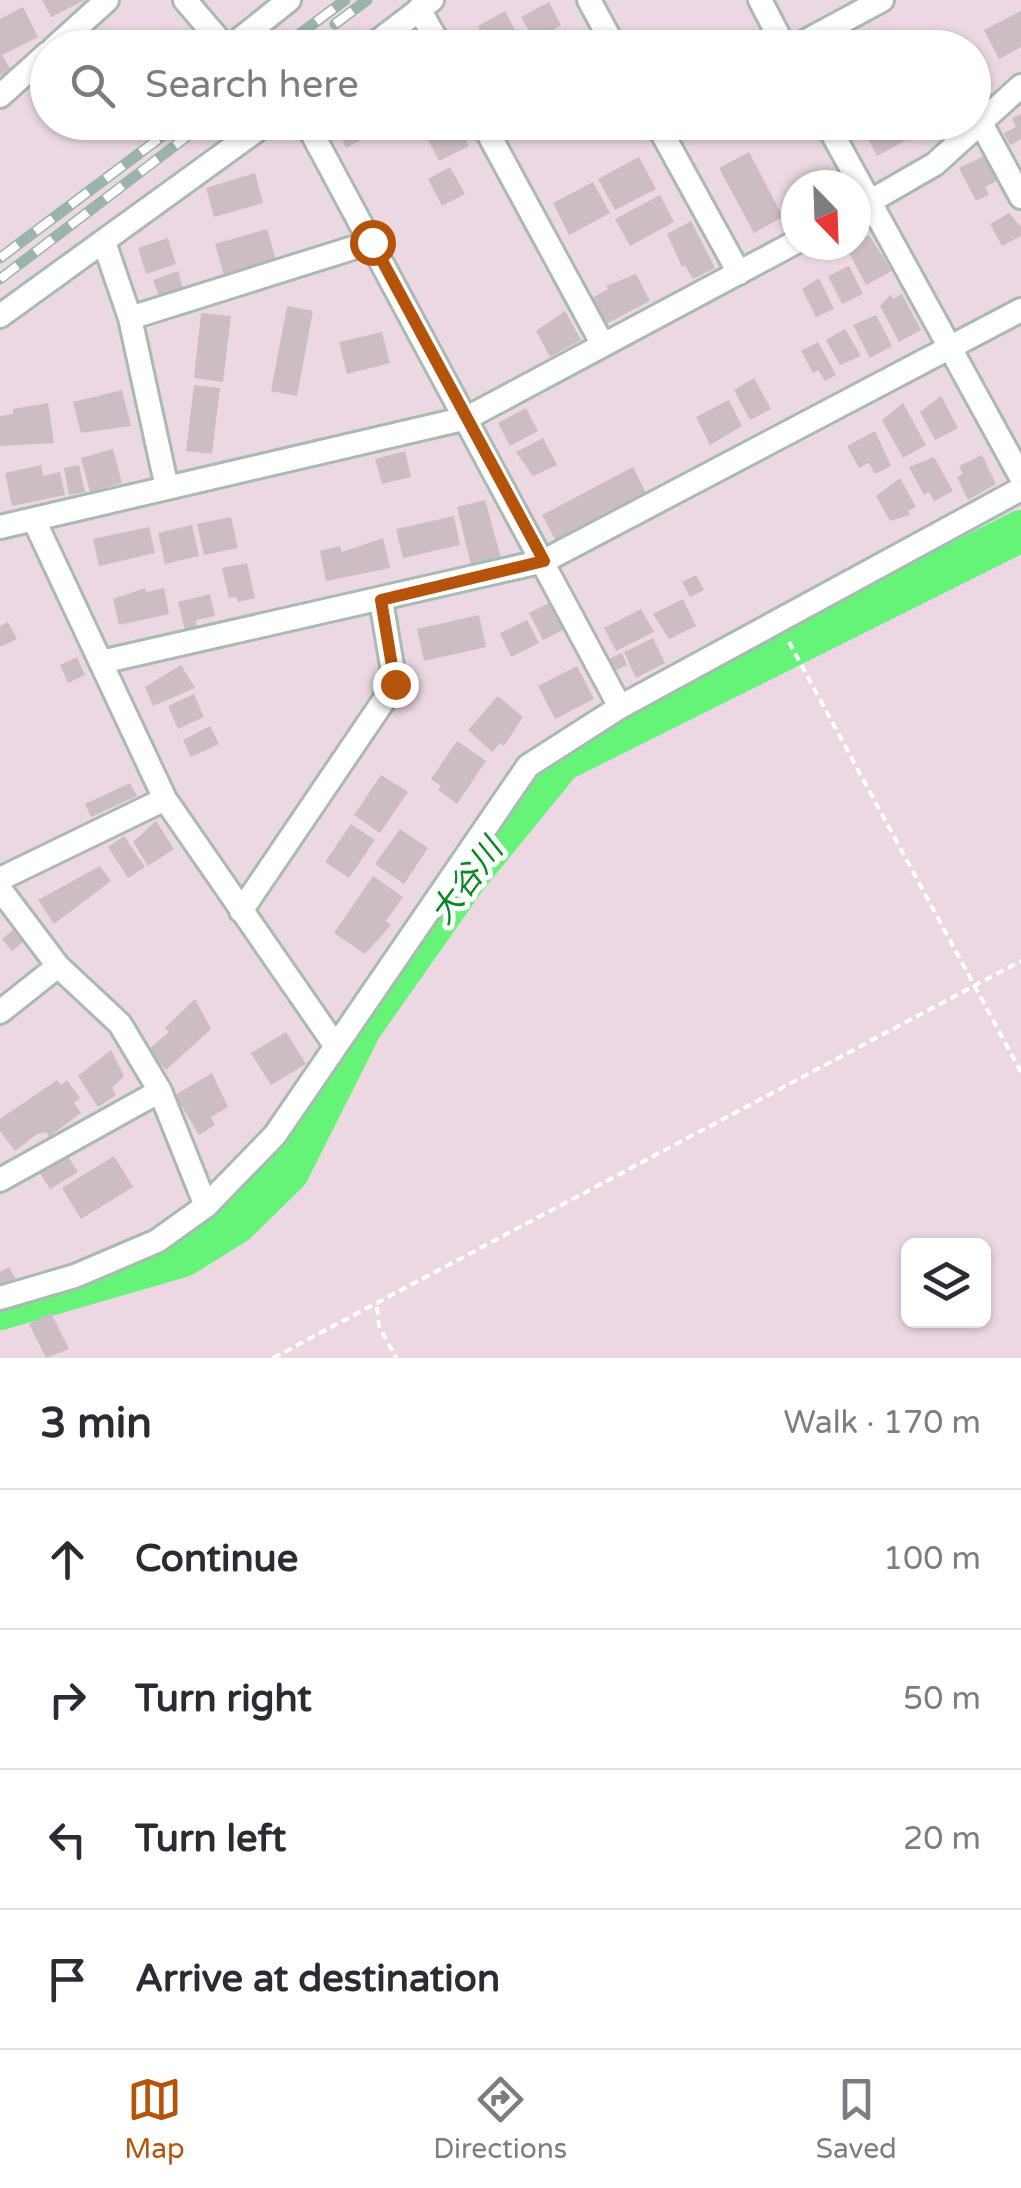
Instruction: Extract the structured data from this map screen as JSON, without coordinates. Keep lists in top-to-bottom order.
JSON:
{
  "water": ["大谷川"],
  "north": "bottom right",
  "page": {
    "search": "Search here",
    "heading": ["3 min", "Walk · 170 m"],
    "list": [
      ["Continue", "100 m"],
      ["Turn right", "50 m"],
      ["Turn left", "20 m"],
      "Arrive at destination"
    ],
    "nav": ["Map", "Directions", "Saved"]
  }
}
